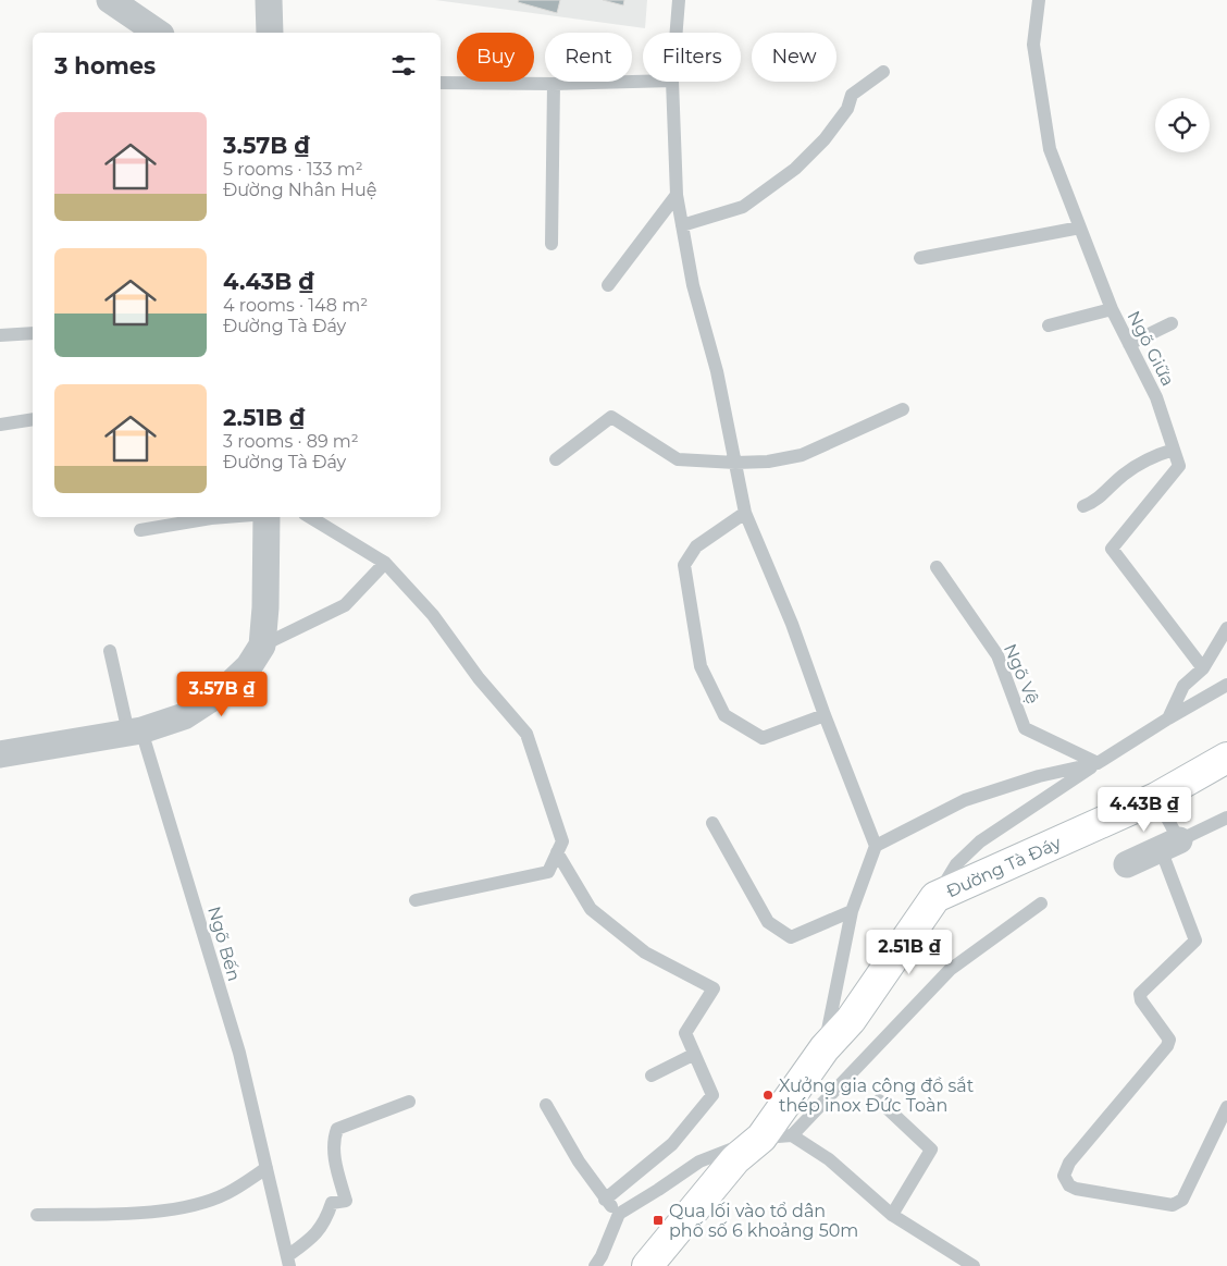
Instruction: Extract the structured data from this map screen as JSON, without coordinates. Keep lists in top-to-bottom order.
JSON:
{
  "streets": {
    "street": ["Đường Tà Đáy"],
    "lane": ["Ngõ Giữa", "Ngõ Vệ", "Ngõ Bến"]
  },
  "places": {
    "other": ["Xưởng gia công đồ sắt thép inox Đức Toàn"],
    "transit": ["Qua lối vào tổ dân phố số 6 khoảng 50m"]
  },
  "page": {
    "chip": [
      "Buy",
      "Rent",
      "Filters",
      "New"
    ],
    "heading": "3 homes",
    "list": [
      {
        "name": "3.57B ₫",
        "note": "5 rooms · 133 m² · Đường Nhân Huệ"
      },
      {
        "name": "4.43B ₫",
        "note": "4 rooms · 148 m² · Đường Tà Đáy"
      },
      {
        "name": "2.51B ₫",
        "note": "3 rooms · 89 m² · Đường Tà Đáy"
      }
    ],
    "price": ["3.57B ₫", "4.43B ₫", "2.51B ₫"]
  }
}
